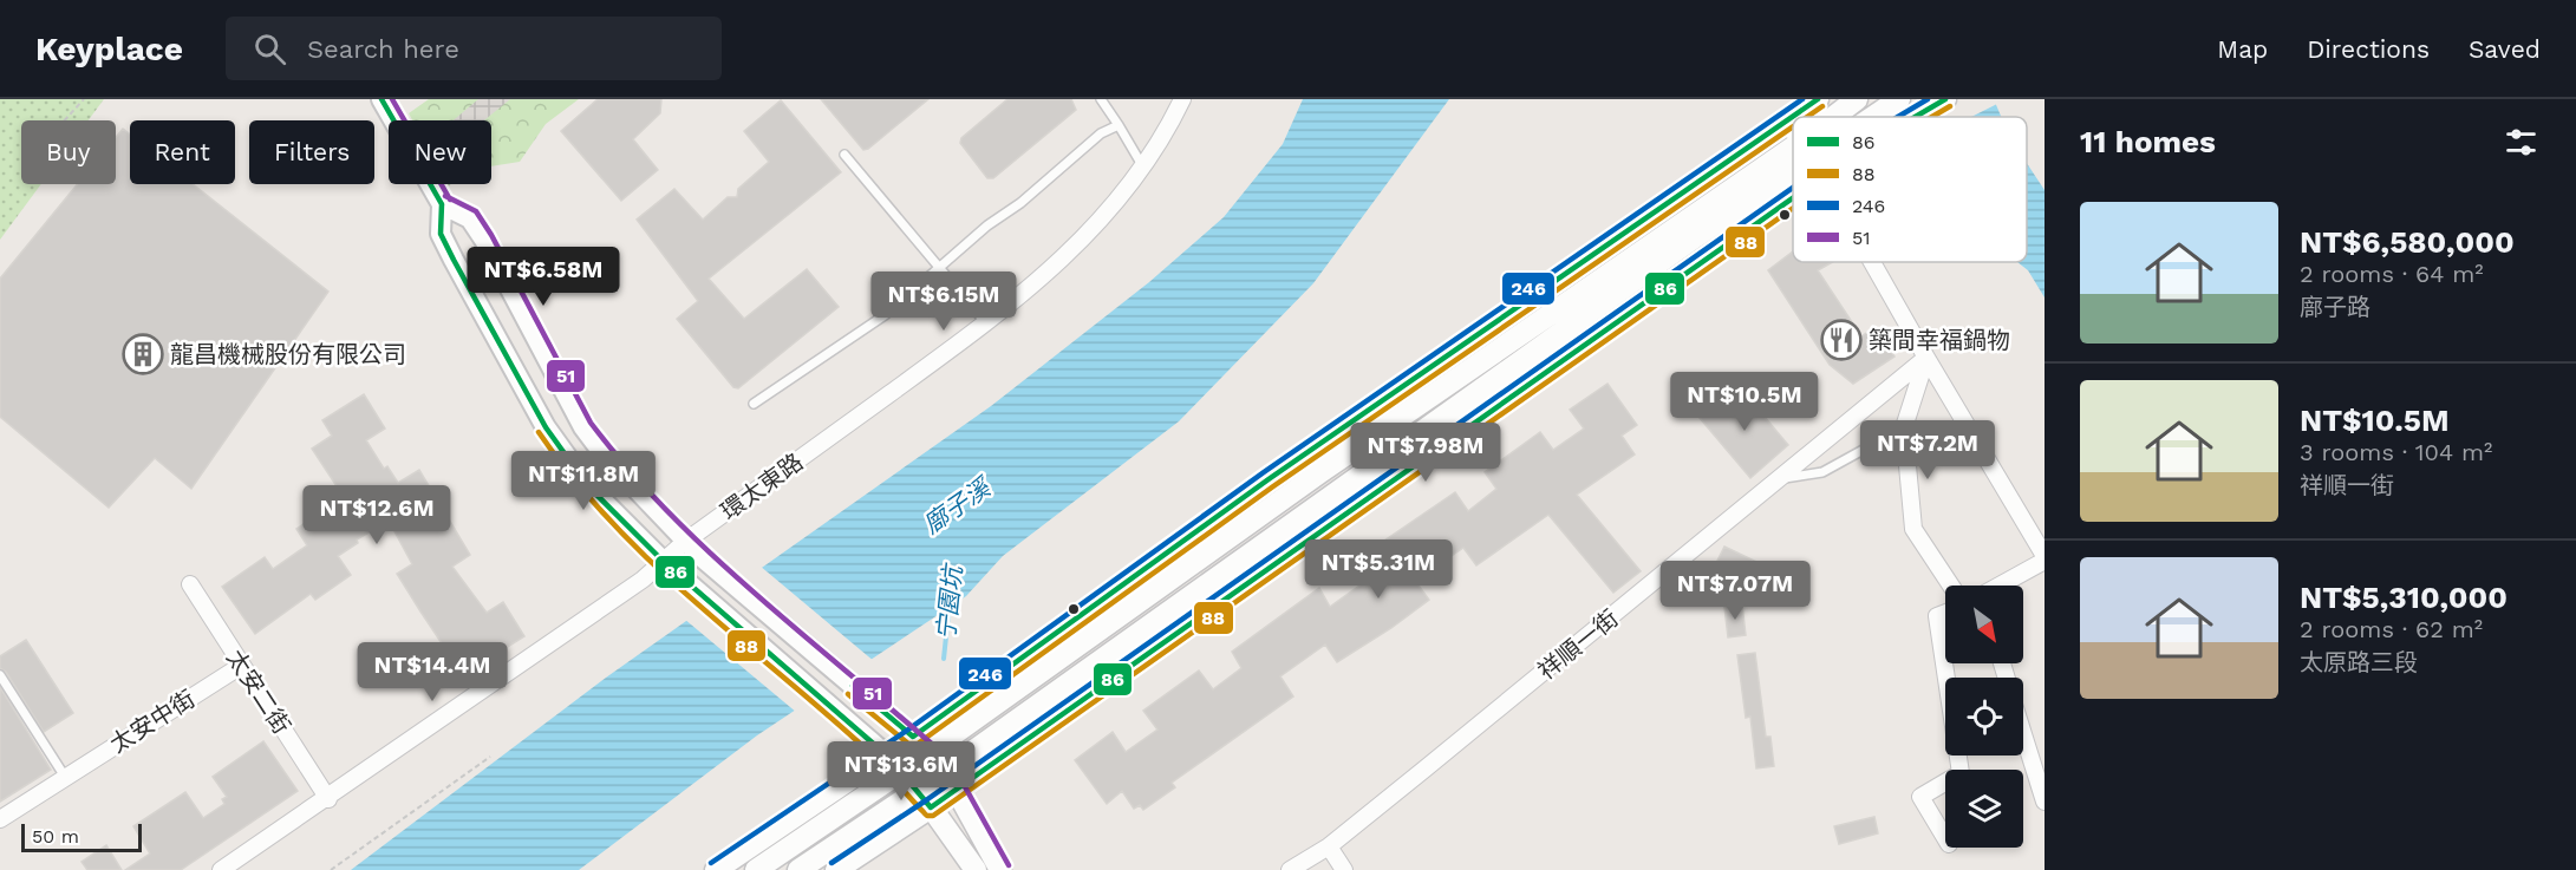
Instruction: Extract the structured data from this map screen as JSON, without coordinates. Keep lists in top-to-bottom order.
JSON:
{
  "streets": {
    "street": [
      "環太東路",
      "祥順一街",
      "太安二街",
      "太安中街"
    ]
  },
  "crossings": [
    ["環太東路", "太安二街"],
    ["太安二街", "太安中街"]
  ],
  "water": ["廍子溪", "宁園坑"],
  "places": {
    "restaurant": ["築間幸福鍋物"],
    "building": ["龍昌機械股份有限公司"]
  },
  "lines": [
    "transit line 86",
    "transit line 246",
    "transit line 51",
    "transit line 88"
  ],
  "legend": [
    "86",
    "88",
    "246",
    "51"
  ],
  "scale_bar": "50 m",
  "north": "bottom right",
  "page": {
    "header": "Keyplace",
    "search": "Search here",
    "nav": ["Map", "Directions", "Saved"],
    "heading": "11 homes",
    "chip": [
      "Buy",
      "Rent",
      "Filters",
      "New"
    ],
    "list": [
      {
        "name": "NT$6,580,000",
        "note": "2 rooms · 64 m² · 廍子路"
      },
      {
        "name": "NT$10.5M",
        "note": "3 rooms · 104 m² · 祥順一街"
      },
      {
        "name": "NT$5,310,000",
        "note": "2 rooms · 62 m² · 太原路三段"
      }
    ],
    "price": [
      "NT$6.58M",
      "NT$6.15M",
      "NT$10.5M",
      "NT$7.2M",
      "NT$7.98M",
      "NT$11.8M",
      "NT$12.6M",
      "NT$5.31M",
      "NT$7.07M",
      "NT$14.4M",
      "NT$13.6M"
    ],
    "scale": "50 m"
  }
}
